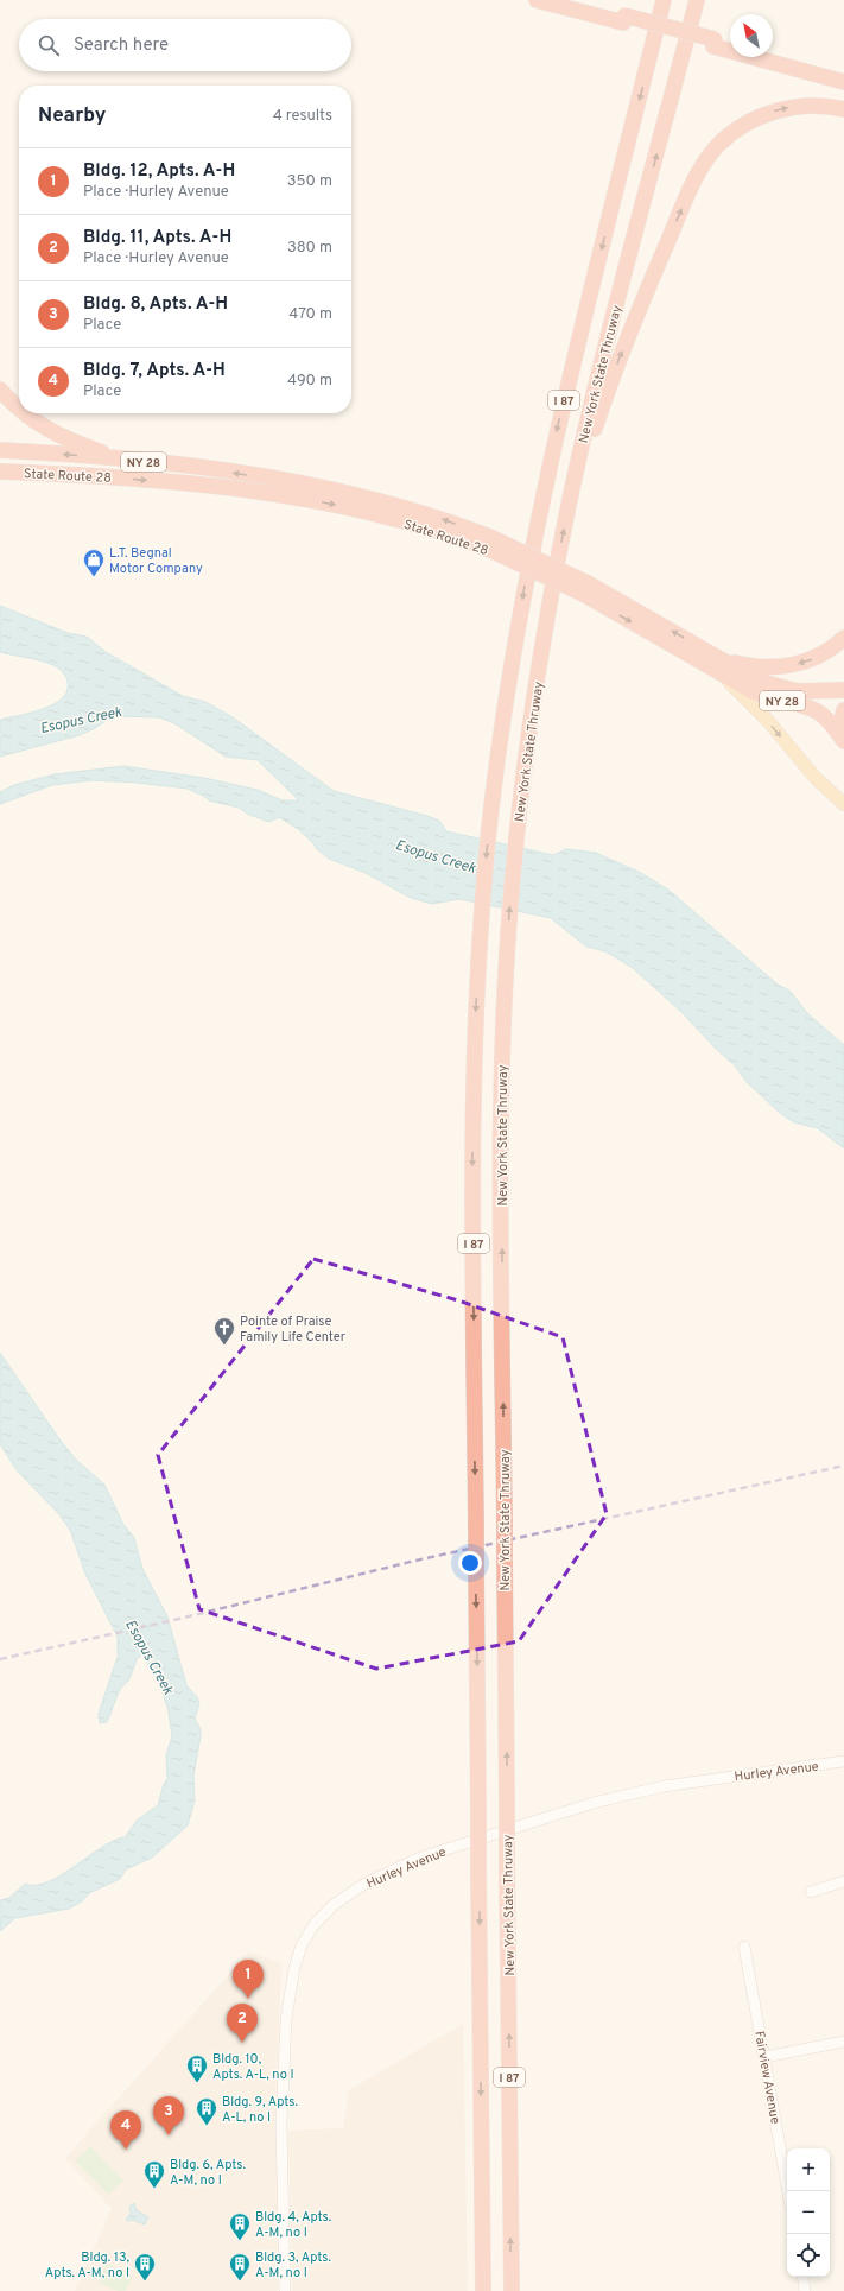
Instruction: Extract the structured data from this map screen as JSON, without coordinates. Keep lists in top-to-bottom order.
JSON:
{
  "streets": {
    "highway": [
      "New York State Thruway",
      "I 87",
      "NY 28",
      "State Route 28"
    ],
    "street": ["Hurley Avenue", "Fairview Avenue"]
  },
  "water": ["Esopus Creek"],
  "places": {
    "shop": ["L.T. Begnal Motor Company"],
    "church": ["Pointe of Praise Family Life Center"],
    "building": [
      "Bldg. 10, Apts. A-L, no I",
      "Bldg. 9, Apts. A-L, no I",
      "Bldg. 6, Apts. A-M, no I",
      "Bldg. 4, Apts. A-M, no I",
      "Bldg. 13, Apts. A-M, no I",
      "Bldg. 3, Apts. A-M, no I"
    ]
  },
  "north": "top left",
  "page": {
    "search": "Search here",
    "heading": ["Nearby", "4 results"],
    "list": [
      {
        "mark": "1",
        "name": "Bldg. 12, Apts. A-H",
        "note": "Place · Hurley Avenue",
        "value": "350 m"
      },
      {
        "mark": "2",
        "name": "Bldg. 11, Apts. A-H",
        "note": "Place · Hurley Avenue",
        "value": "380 m"
      },
      {
        "mark": "3",
        "name": "Bldg. 8, Apts. A-H",
        "note": "Place",
        "value": "470 m"
      },
      {
        "mark": "4",
        "name": "Bldg. 7, Apts. A-H",
        "note": "Place",
        "value": "490 m"
      }
    ],
    "pins": [
      "1",
      "2",
      "3",
      "4"
    ],
    "map_buttons": ["+", "−"]
  }
}
